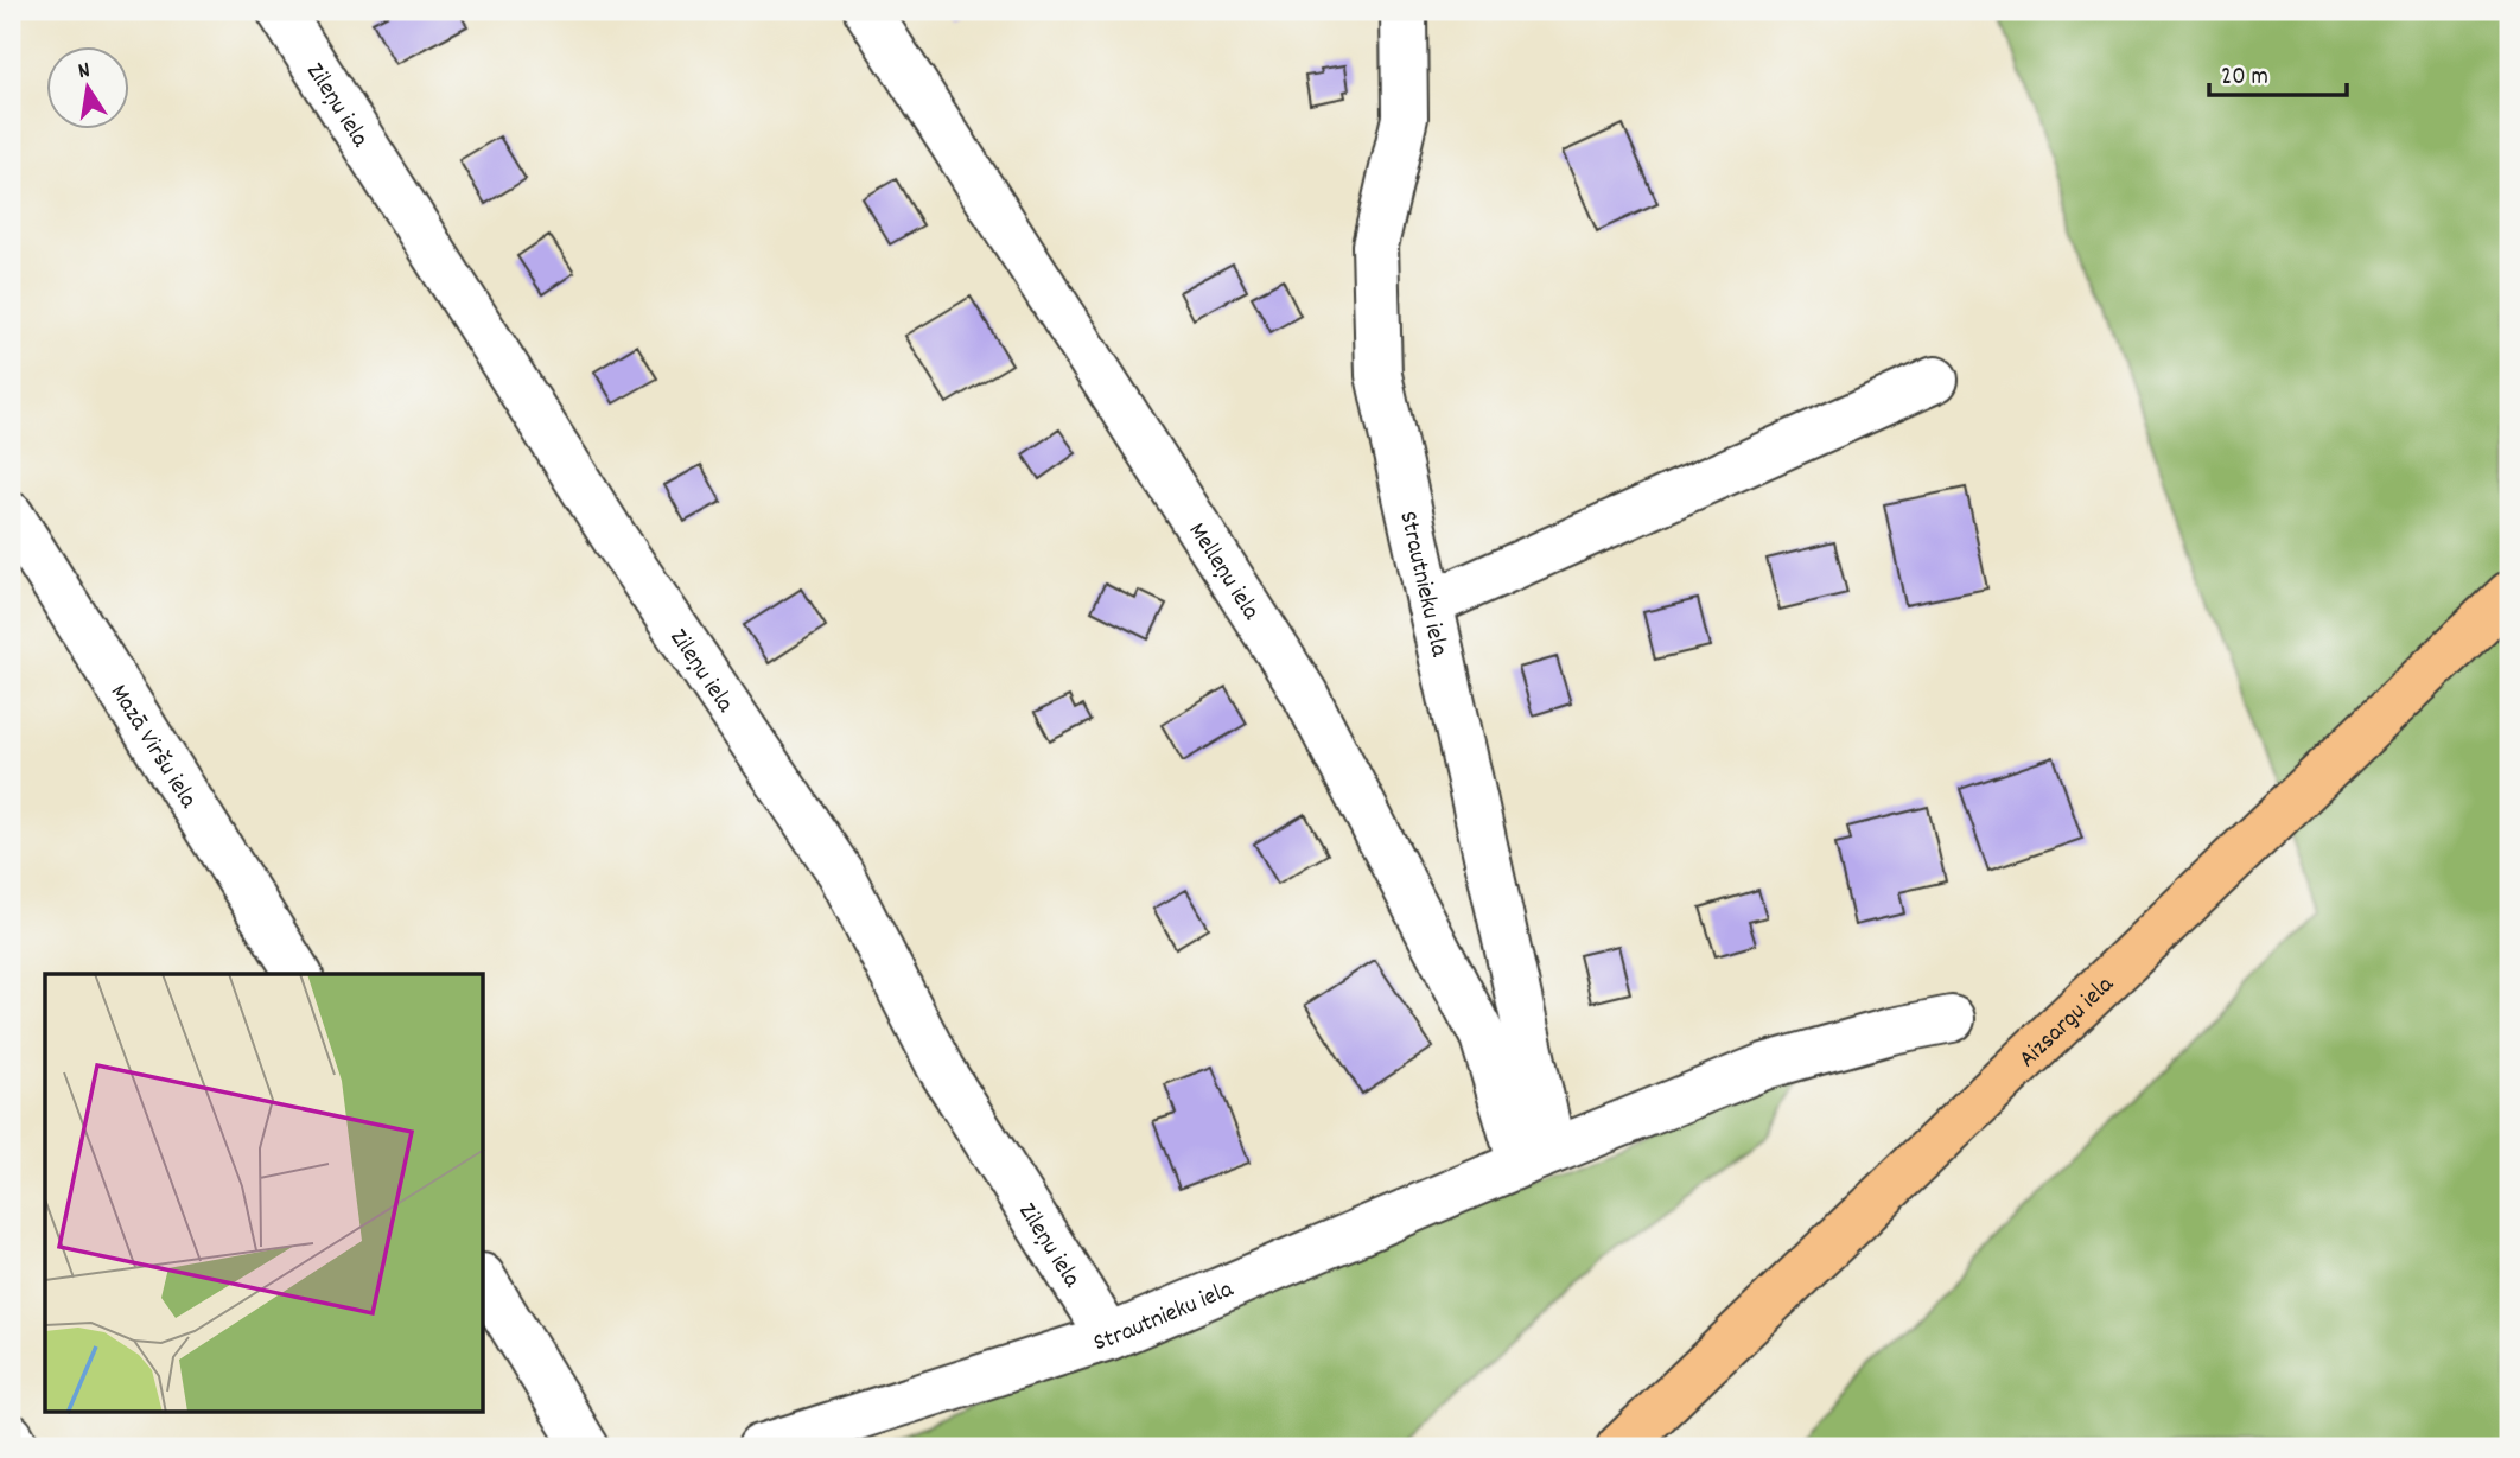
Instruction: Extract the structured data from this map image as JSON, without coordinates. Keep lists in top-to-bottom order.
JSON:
{
  "streets": {
    "highway": ["Aizsargu iela"],
    "street": [
      "Zileņu iela",
      "Melleņu iela",
      "Strautnieku iela",
      "Mazā Viršu iela"
    ]
  },
  "crossings": [
    ["Zileņu iela", "Strautnieku iela"],
    ["Melleņu iela", "Strautnieku iela"]
  ],
  "scale_bar": "20 m",
  "north": "top"
}
